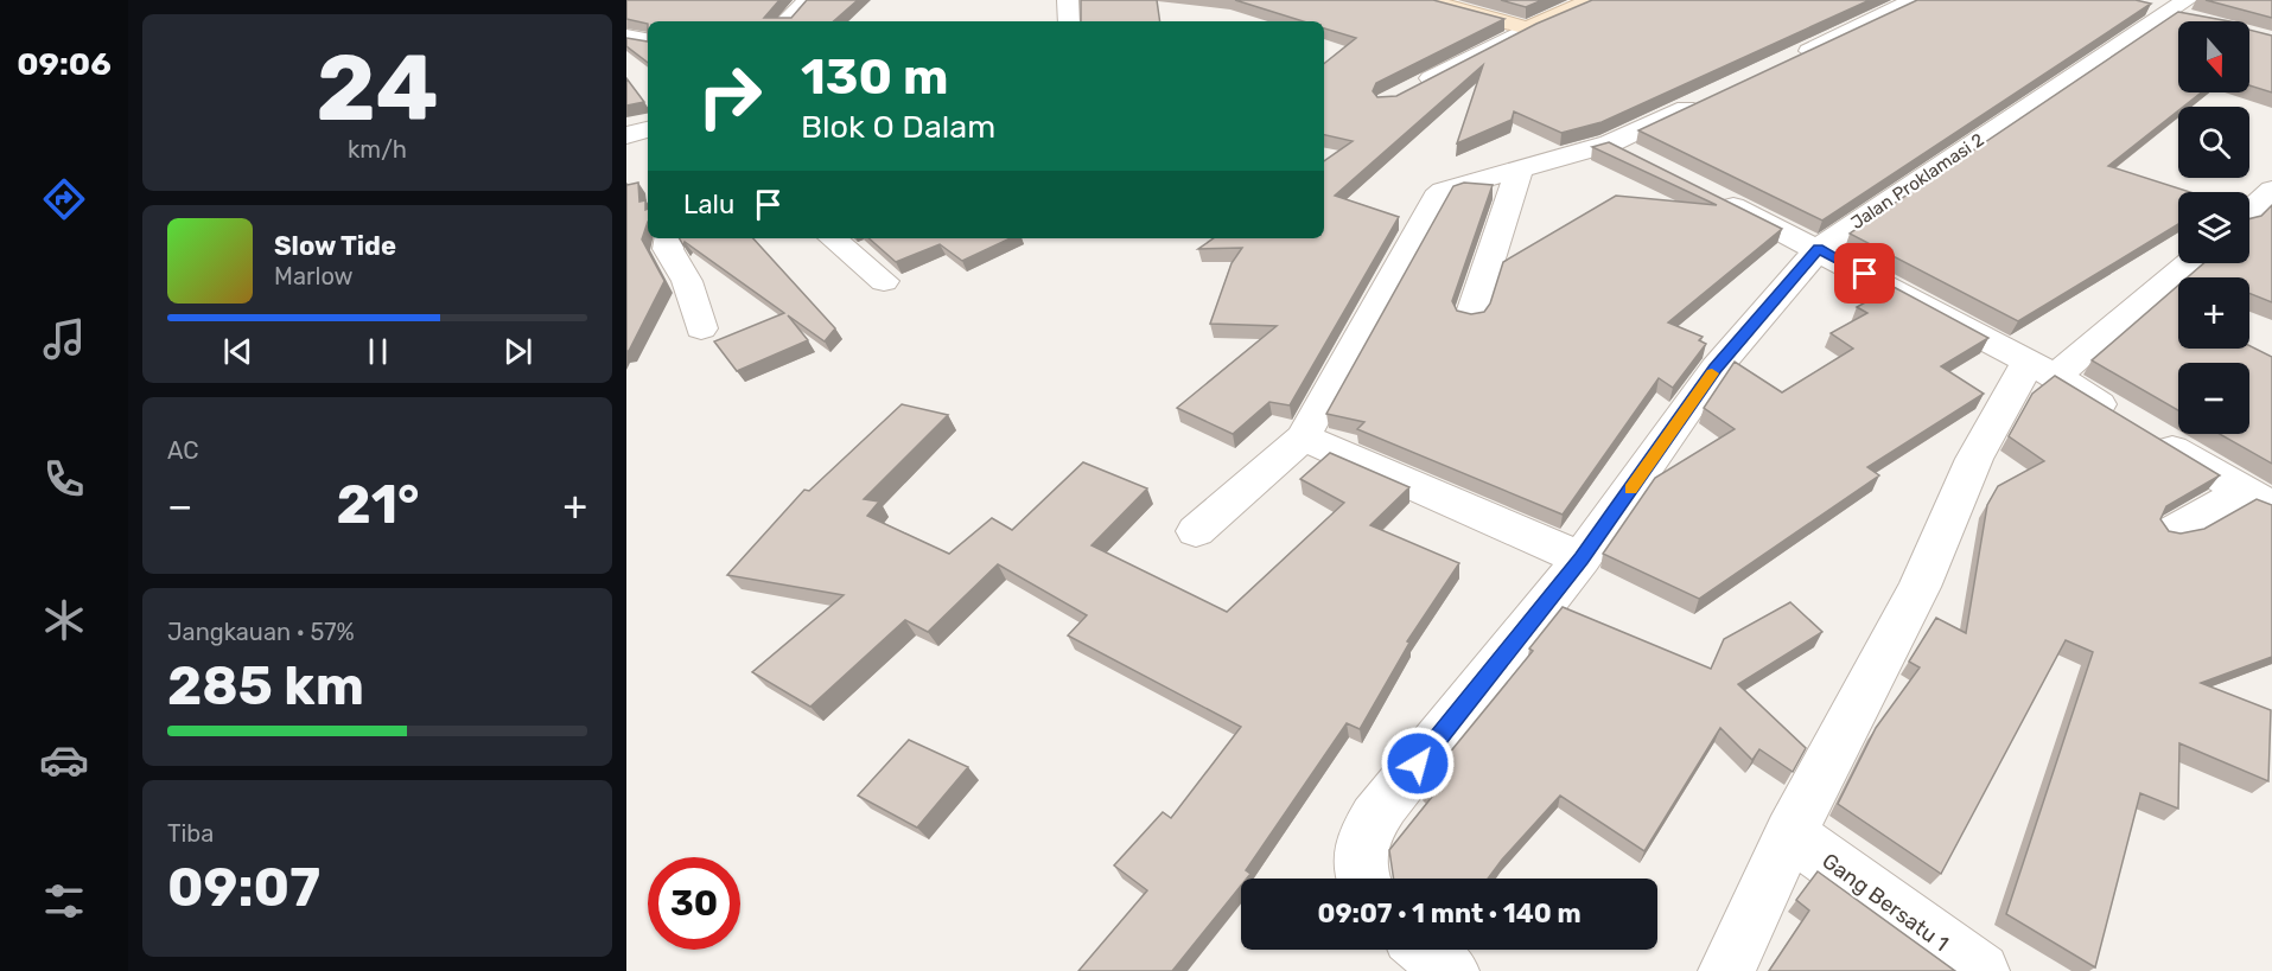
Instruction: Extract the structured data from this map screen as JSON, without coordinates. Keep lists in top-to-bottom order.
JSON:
{
  "streets": {
    "street": ["Jalan Proklamasi 2", "Gang Bersatu 1"]
  },
  "north": "bottom",
  "page": {
    "tabs": "09:06",
    "tile": [
      ["24", "km/h"],
      "AC",
      ["Jangkauan · 57%", "285 km"],
      ["Tiba", "09:07"]
    ],
    "map_buttons": ["+", "−"],
    "turn": ["130 m", "Blok O Dalam"],
    "then": "Lalu",
    "song": ["Slow Tide", "Marlow"],
    "heat": ["−", "21°", "+"],
    "limit": "30",
    "trip": "09:07 · 1 mnt · 140 m"
  }
}
